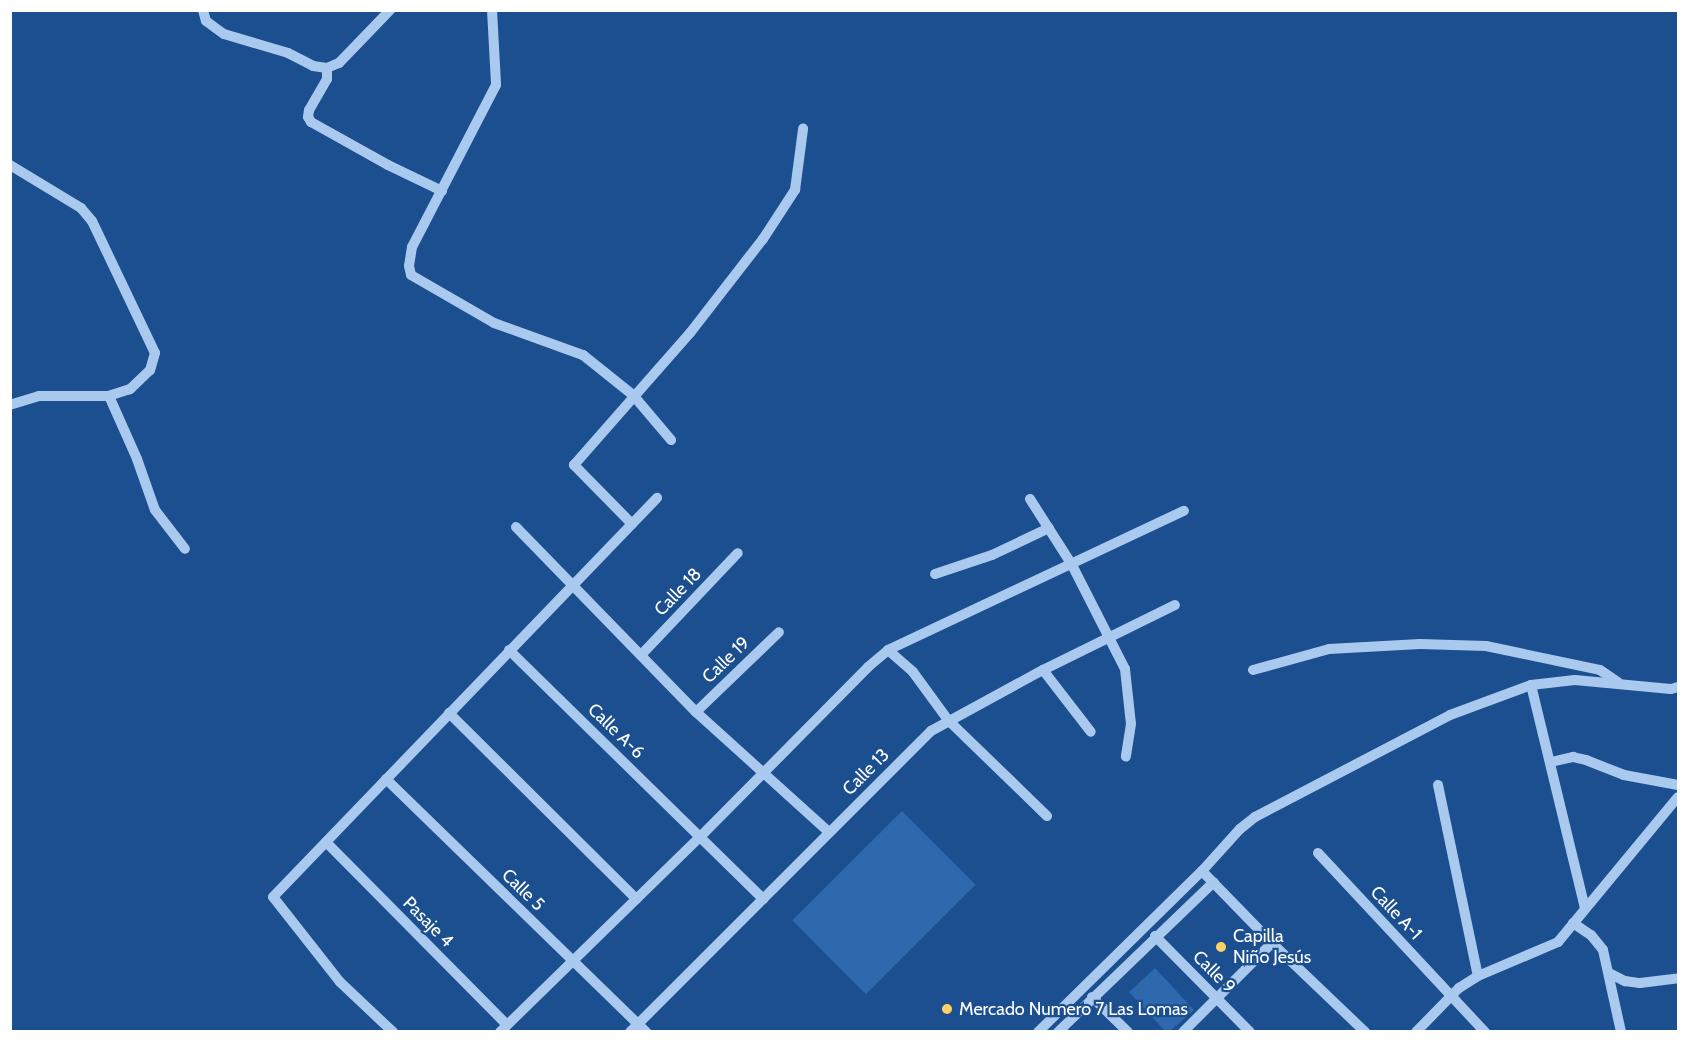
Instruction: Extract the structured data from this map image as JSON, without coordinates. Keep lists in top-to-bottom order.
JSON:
{
  "streets": {
    "street": [
      "Calle 18",
      "Calle 19",
      "Calle A-6",
      "Calle 13",
      "Calle 5",
      "Calle A-1",
      "Pasaje 4",
      "Calle 9"
    ]
  },
  "crossings": [
    ["Calle A-6", "Calle 13"],
    ["Calle 13", "Calle 5"]
  ],
  "places": ["Capilla Niño Jesús", "Mercado Numero 7 Las Lomas"]
}
